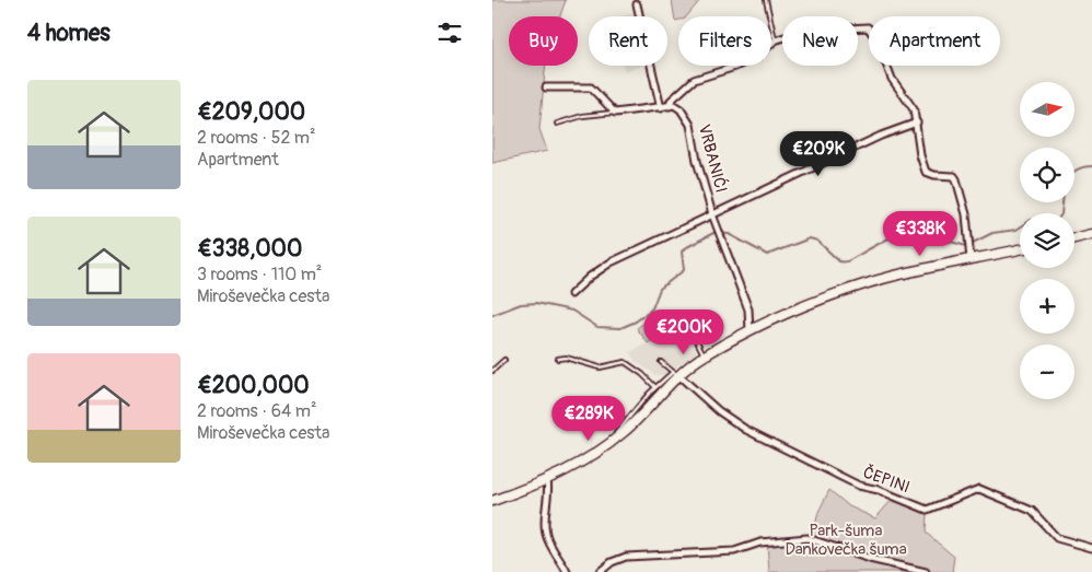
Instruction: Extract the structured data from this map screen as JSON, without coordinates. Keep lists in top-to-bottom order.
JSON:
{
  "streets": {
    "street": ["VRBANIĆI", "ČEPINI"]
  },
  "parks": ["Park-šuma Dankovečka šuma"],
  "north": "right",
  "page": {
    "heading": "4 homes",
    "chip": [
      "Buy",
      "Rent",
      "Filters",
      "New",
      "Apartment"
    ],
    "list": [
      {
        "name": "€209,000",
        "note": "2 rooms · 52 m² · Apartment"
      },
      {
        "name": "€338,000",
        "note": "3 rooms · 110 m² · Miroševečka cesta"
      },
      {
        "name": "€200,000",
        "note": "2 rooms · 64 m² · Miroševečka cesta"
      }
    ],
    "map_buttons": ["+", "−"],
    "price": [
      "€209K",
      "€338K",
      "€200K",
      "€289K"
    ]
  }
}
